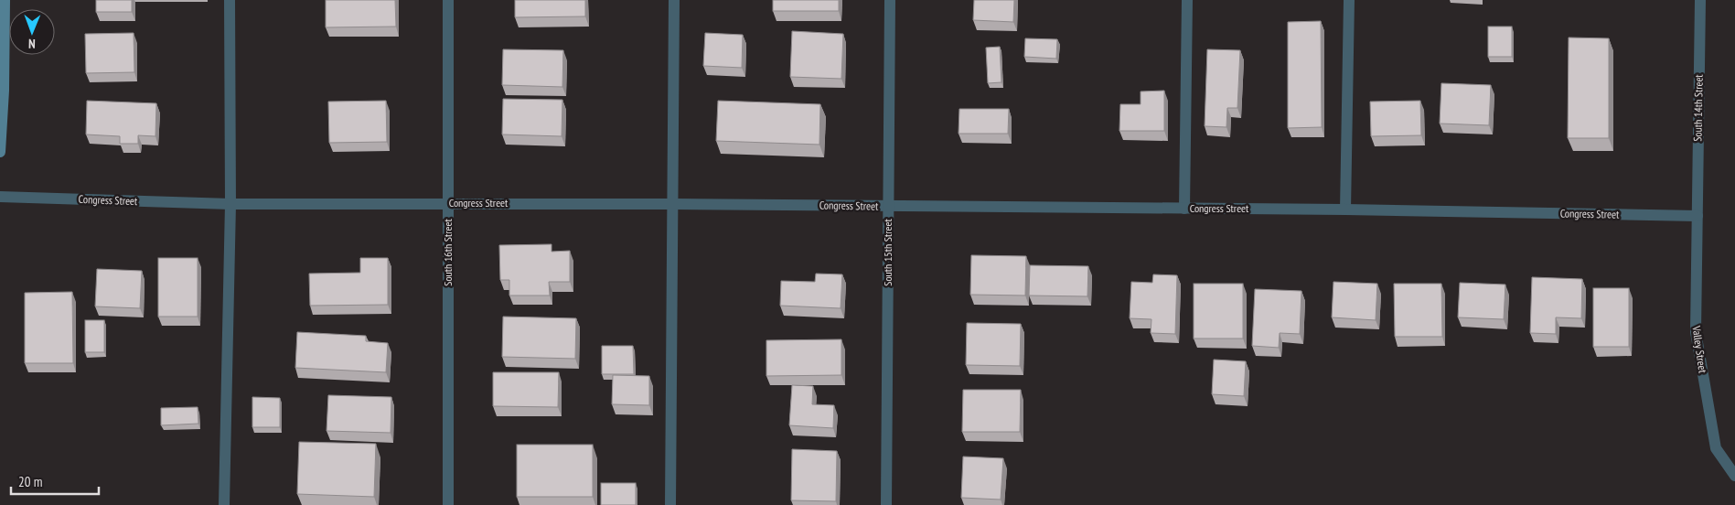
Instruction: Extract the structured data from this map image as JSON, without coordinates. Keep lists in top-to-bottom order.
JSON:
{
  "streets": {
    "street": [
      "South 14th Street",
      "Congress Street",
      "South 16th Street",
      "South 15th Street",
      "Valley Street"
    ]
  },
  "crossings": [
    ["South 14th Street", "Congress Street"],
    ["South 14th Street", "Valley Street"],
    ["Congress Street", "South 16th Street"],
    ["Congress Street", "South 15th Street"],
    ["Congress Street", "Valley Street"]
  ],
  "scale_bar": "20 m",
  "north": "bottom"
}
